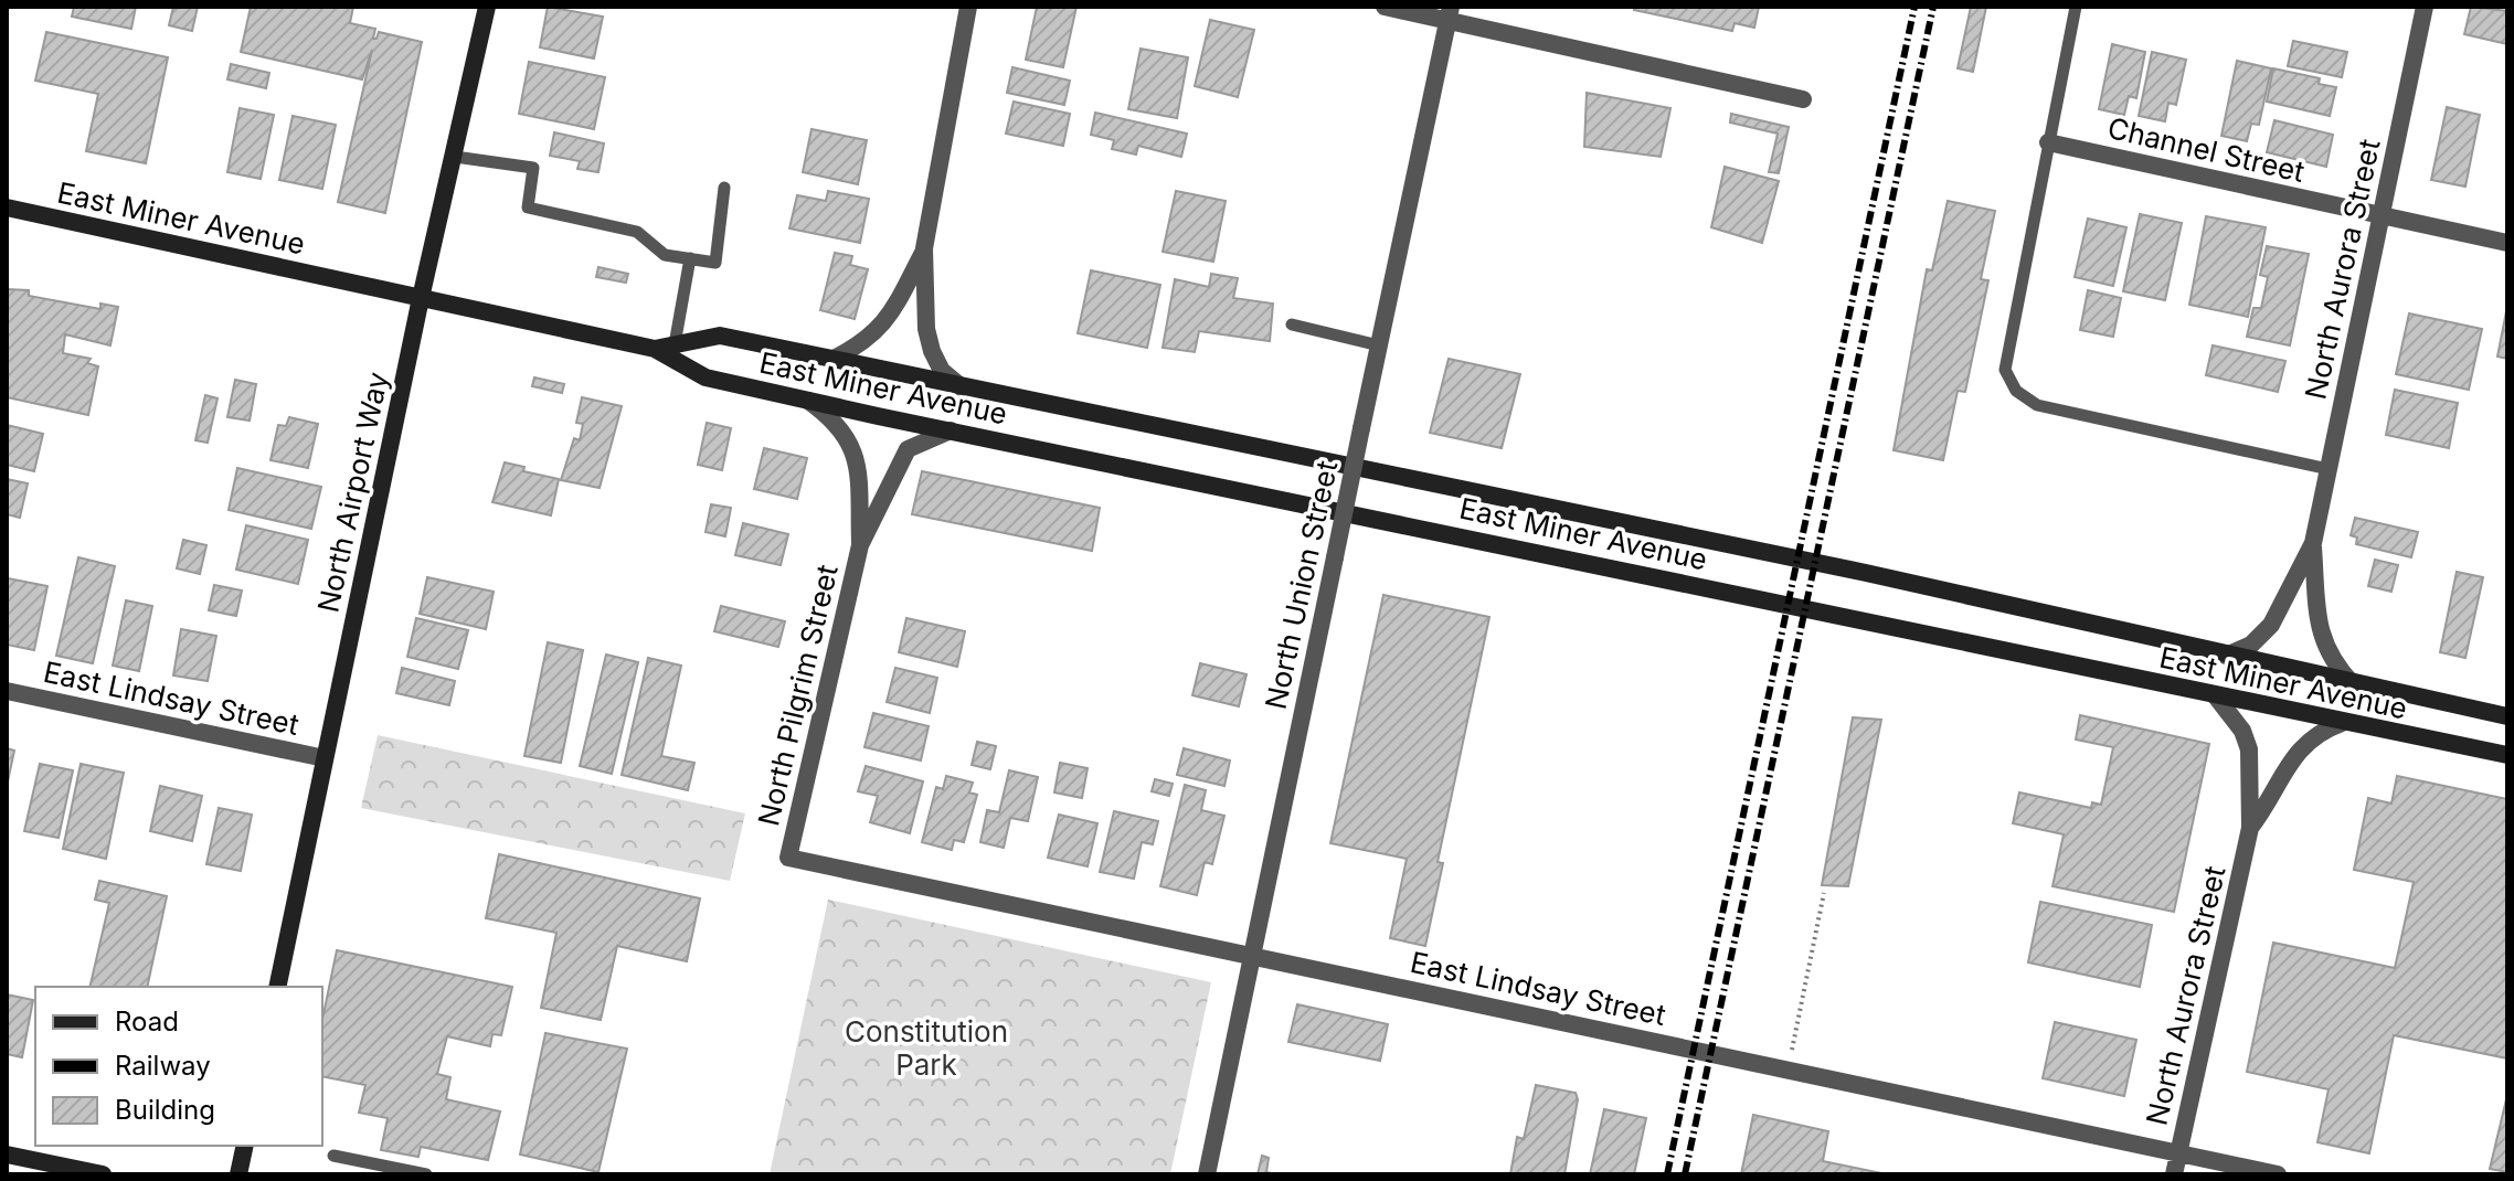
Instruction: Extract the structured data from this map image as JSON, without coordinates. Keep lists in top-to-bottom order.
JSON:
{
  "streets": {
    "main road": ["East Miner Avenue", "North Airport Way"],
    "street": [
      "Channel Street",
      "North Aurora Street",
      "North Union Street",
      "North Pilgrim Street",
      "East Lindsay Street"
    ]
  },
  "crossings": [
    ["Channel Street", "North Aurora Street"],
    ["East Miner Avenue", "North Aurora Street"],
    ["East Miner Avenue", "North Airport Way"],
    ["East Miner Avenue", "North Pilgrim Street"],
    ["North Aurora Street", "East Lindsay Street"],
    ["North Airport Way", "East Lindsay Street"],
    ["North Union Street", "East Lindsay Street"],
    ["North Pilgrim Street", "East Lindsay Street"]
  ],
  "parks": ["Constitution Park"],
  "legend": ["Road", "Railway", "Building"]
}
